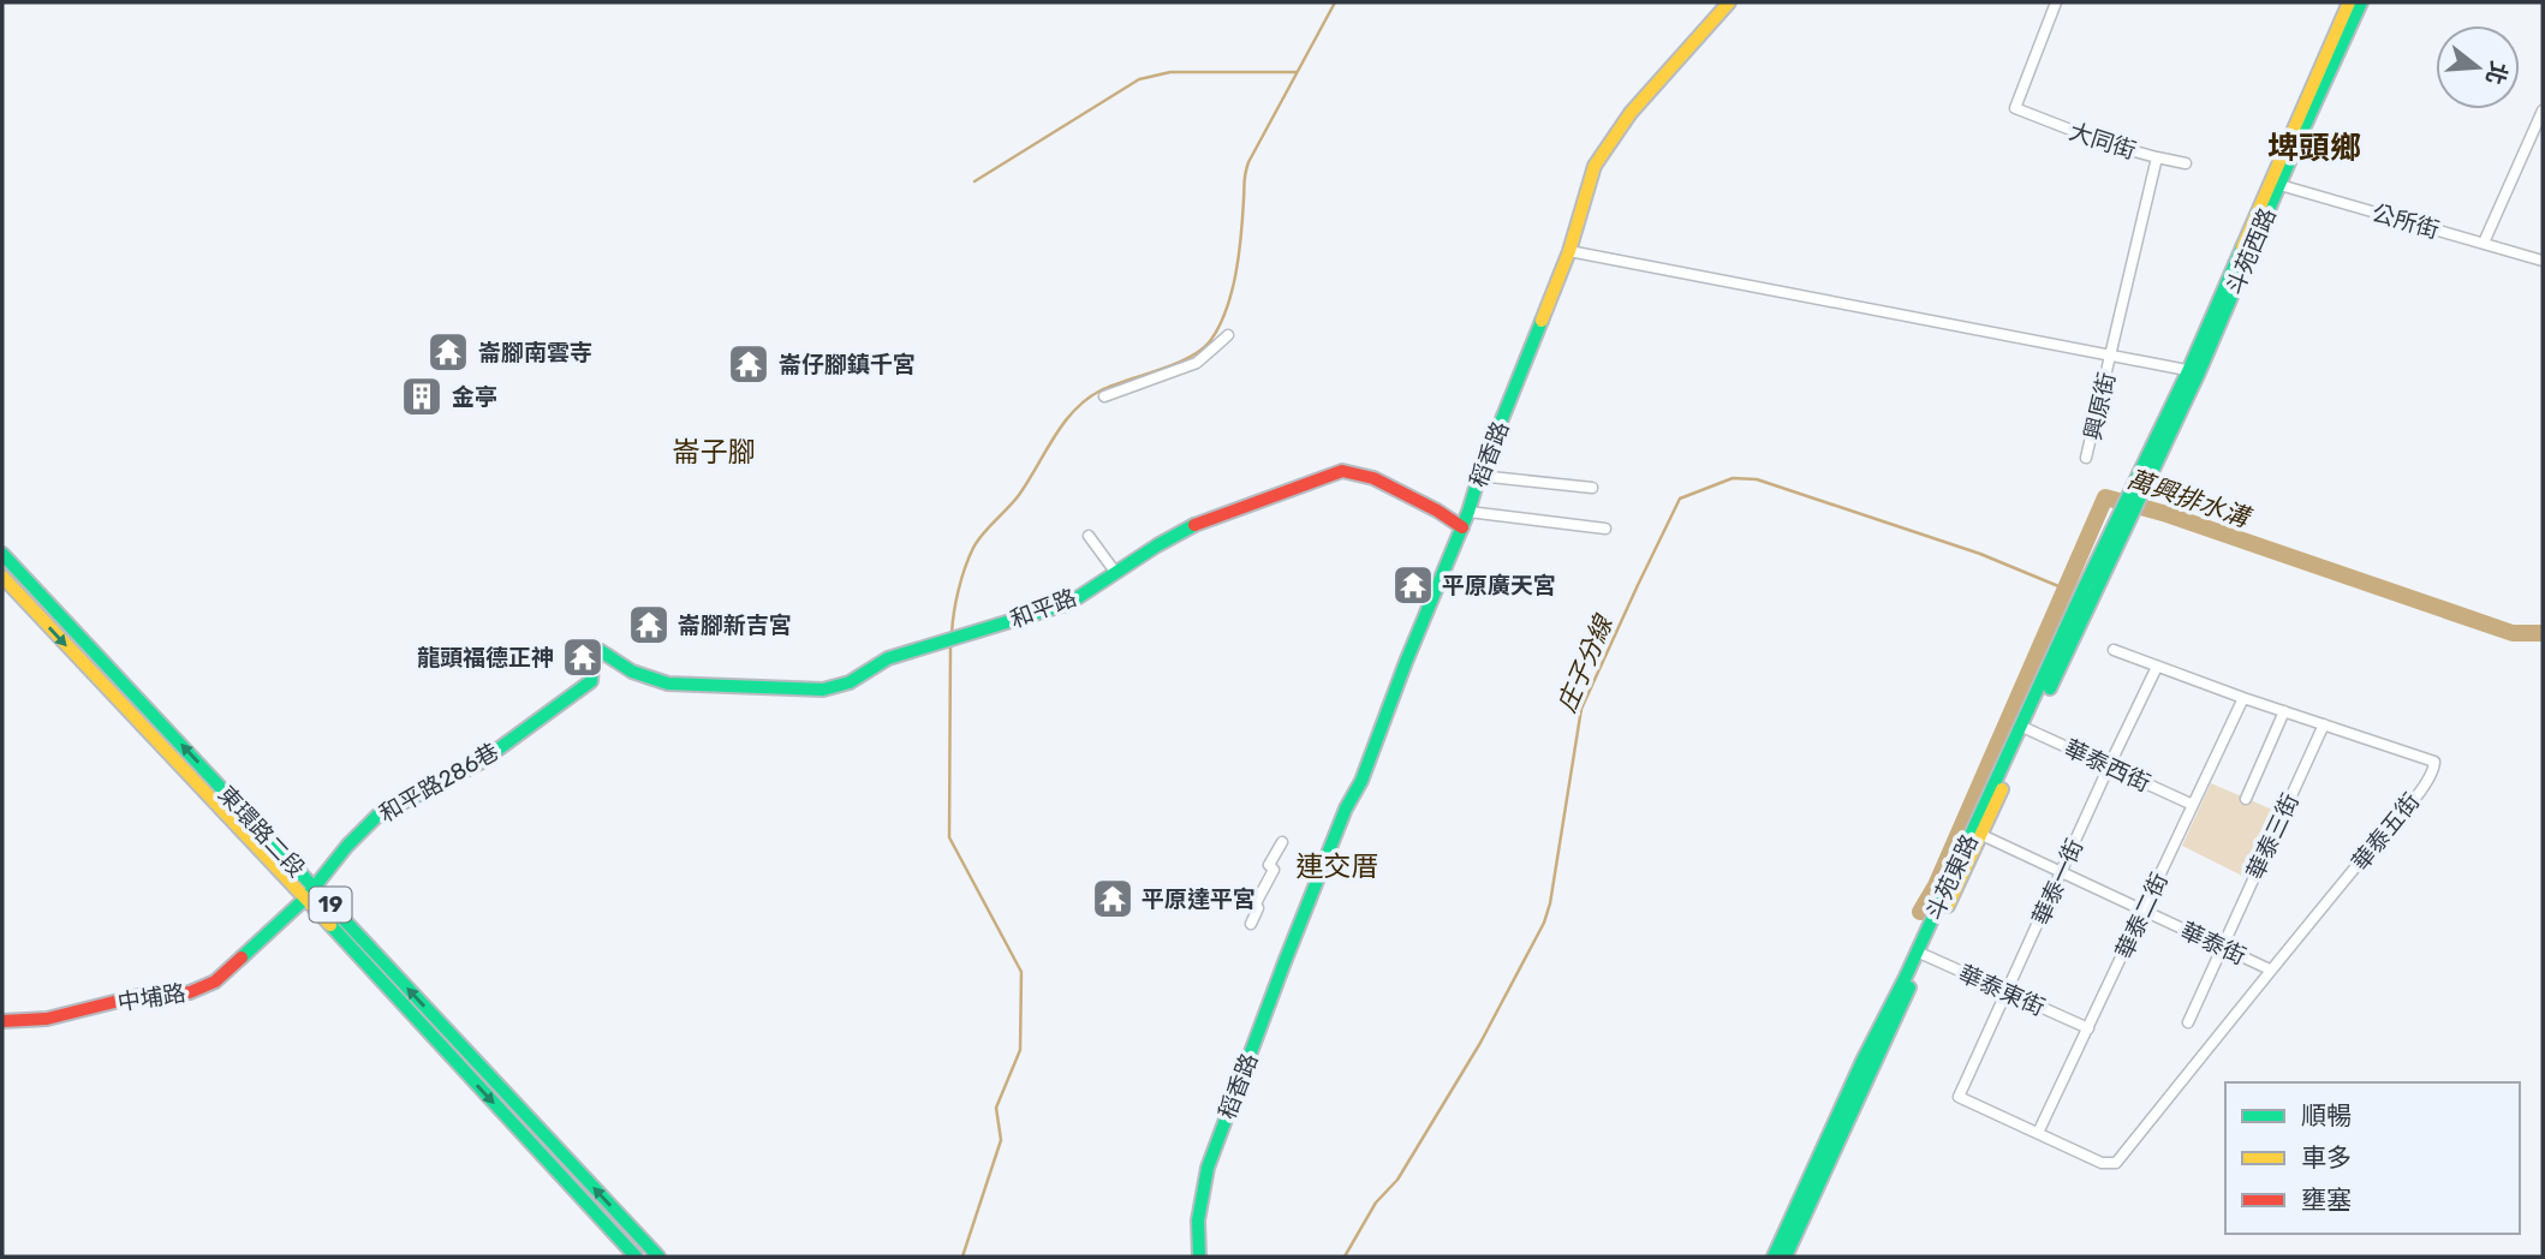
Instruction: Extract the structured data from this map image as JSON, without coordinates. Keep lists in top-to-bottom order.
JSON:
{
  "streets": {
    "main road": [
      "斗苑西路",
      "稻香路",
      "和平路",
      "和平路286巷",
      "東環路二段",
      "斗苑東路",
      "19",
      "中埔路"
    ],
    "street": [
      "大同街",
      "公所街",
      "興原街",
      "華泰西街",
      "華泰五街",
      "華泰三街",
      "華泰一街",
      "華泰二街",
      "華泰街",
      "華泰東街"
    ]
  },
  "crossings": [
    ["大同街", "興原街"],
    ["公所街", "斗苑西路"],
    ["斗苑西路", "斗苑東路"],
    ["稻香路", "和平路"],
    ["和平路", "和平路286巷"],
    ["華泰西街", "斗苑東路"],
    ["華泰西街", "華泰一街"],
    ["華泰西街", "華泰二街"],
    ["和平路286巷", "東環路二段"],
    ["和平路286巷", "中埔路"],
    ["東環路二段", "中埔路"],
    ["華泰五街", "華泰三街"],
    ["華泰五街", "華泰一街"],
    ["華泰五街", "華泰二街"],
    ["華泰五街", "華泰街"],
    ["華泰三街", "華泰街"],
    ["斗苑東路", "華泰街"],
    ["斗苑東路", "華泰東街"],
    ["華泰一街", "華泰二街"],
    ["華泰一街", "華泰街"],
    ["華泰一街", "華泰東街"],
    ["華泰二街", "華泰街"],
    ["華泰二街", "華泰東街"]
  ],
  "districts": ["埤頭鄉", "崙子腳", "連交厝"],
  "water": ["萬興排水溝", "庄子分線"],
  "places": {
    "temple": [
      "崙腳南雲寺",
      "崙仔腳鎮千宮",
      "平原廣天宮",
      "崙腳新吉宮",
      "龍頭福德正神",
      "平原達平宮"
    ],
    "building": ["金亭"]
  },
  "legend": ["順暢", "車多", "壅塞"],
  "north": "right"
}
